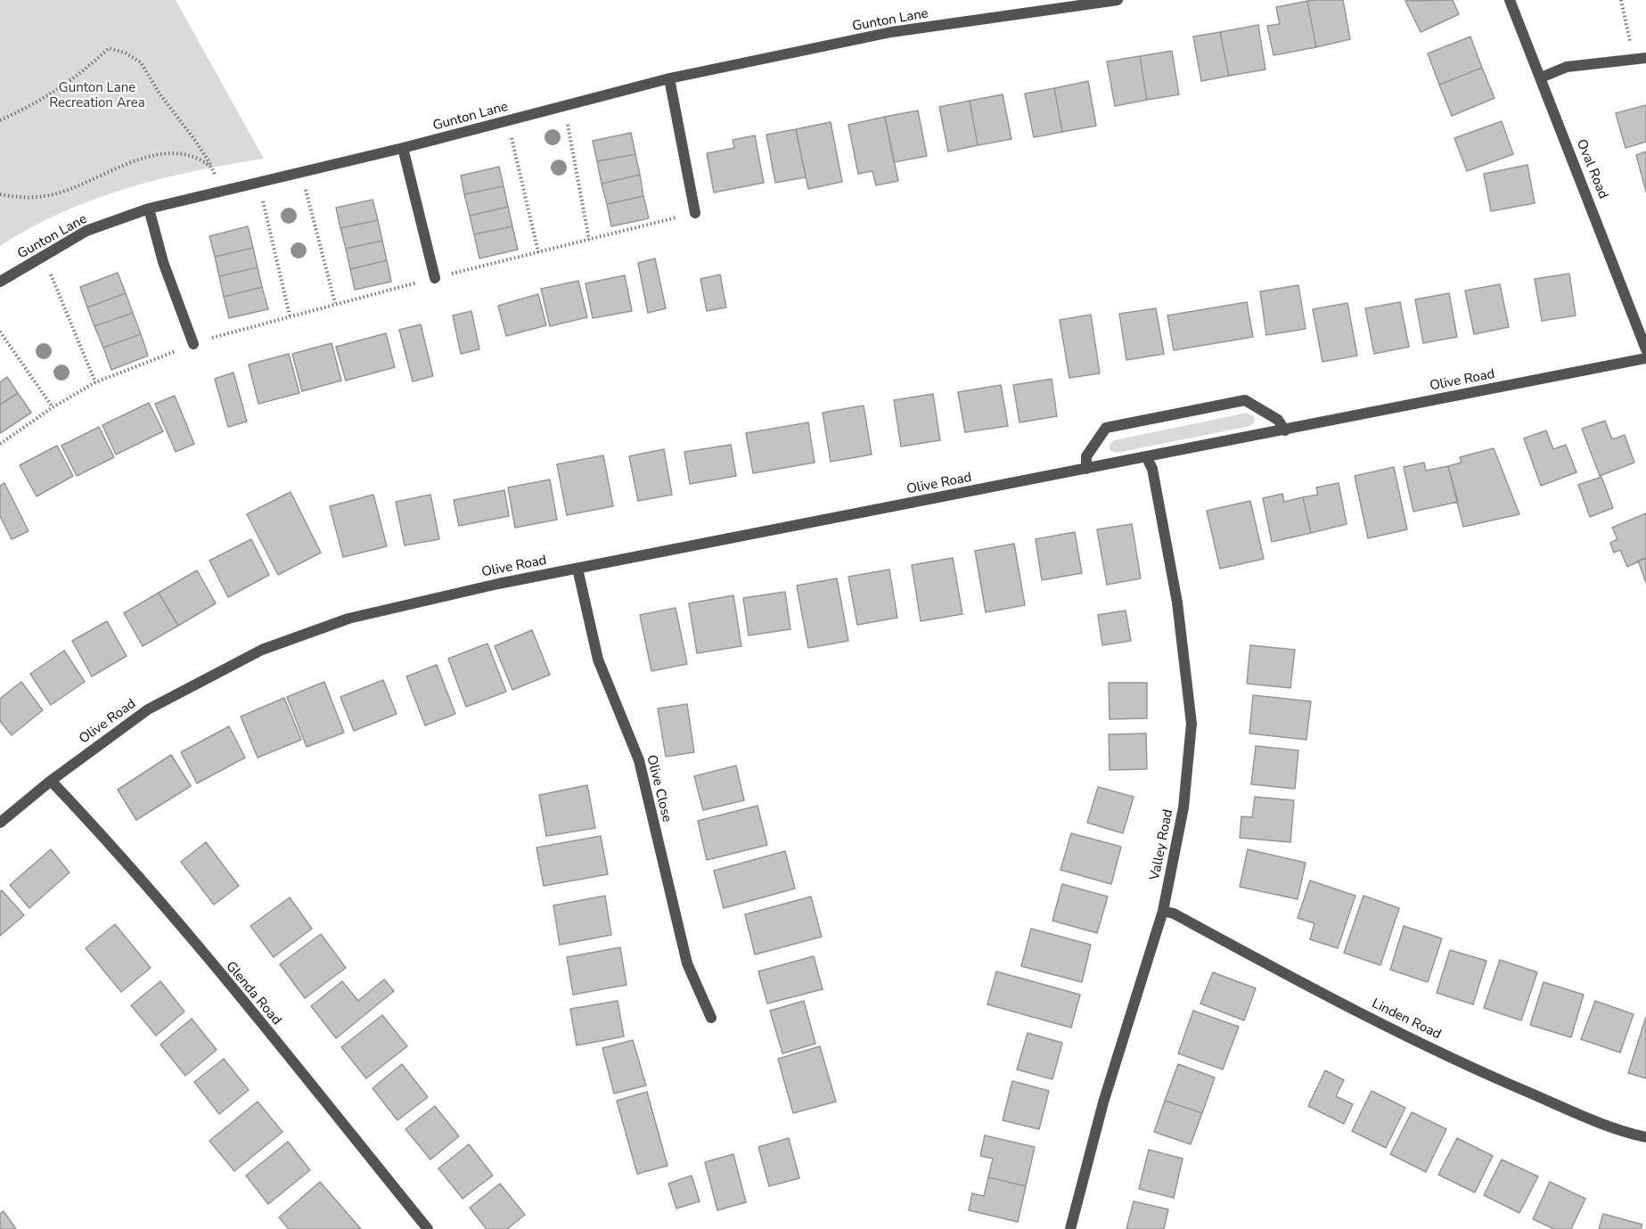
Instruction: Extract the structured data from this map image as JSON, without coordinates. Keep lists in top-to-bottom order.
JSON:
{
  "streets": {
    "street": [
      "Gunton Lane",
      "Oval Road",
      "Olive Road",
      "Olive Close",
      "Valley Road",
      "Glenda Road",
      "Linden Road"
    ]
  },
  "crossings": [
    ["Olive Road", "Olive Close"],
    ["Olive Road", "Valley Road"],
    ["Olive Road", "Glenda Road"],
    ["Valley Road", "Linden Road"]
  ],
  "parks": ["Gunton Lane Recreation Area"]
}
